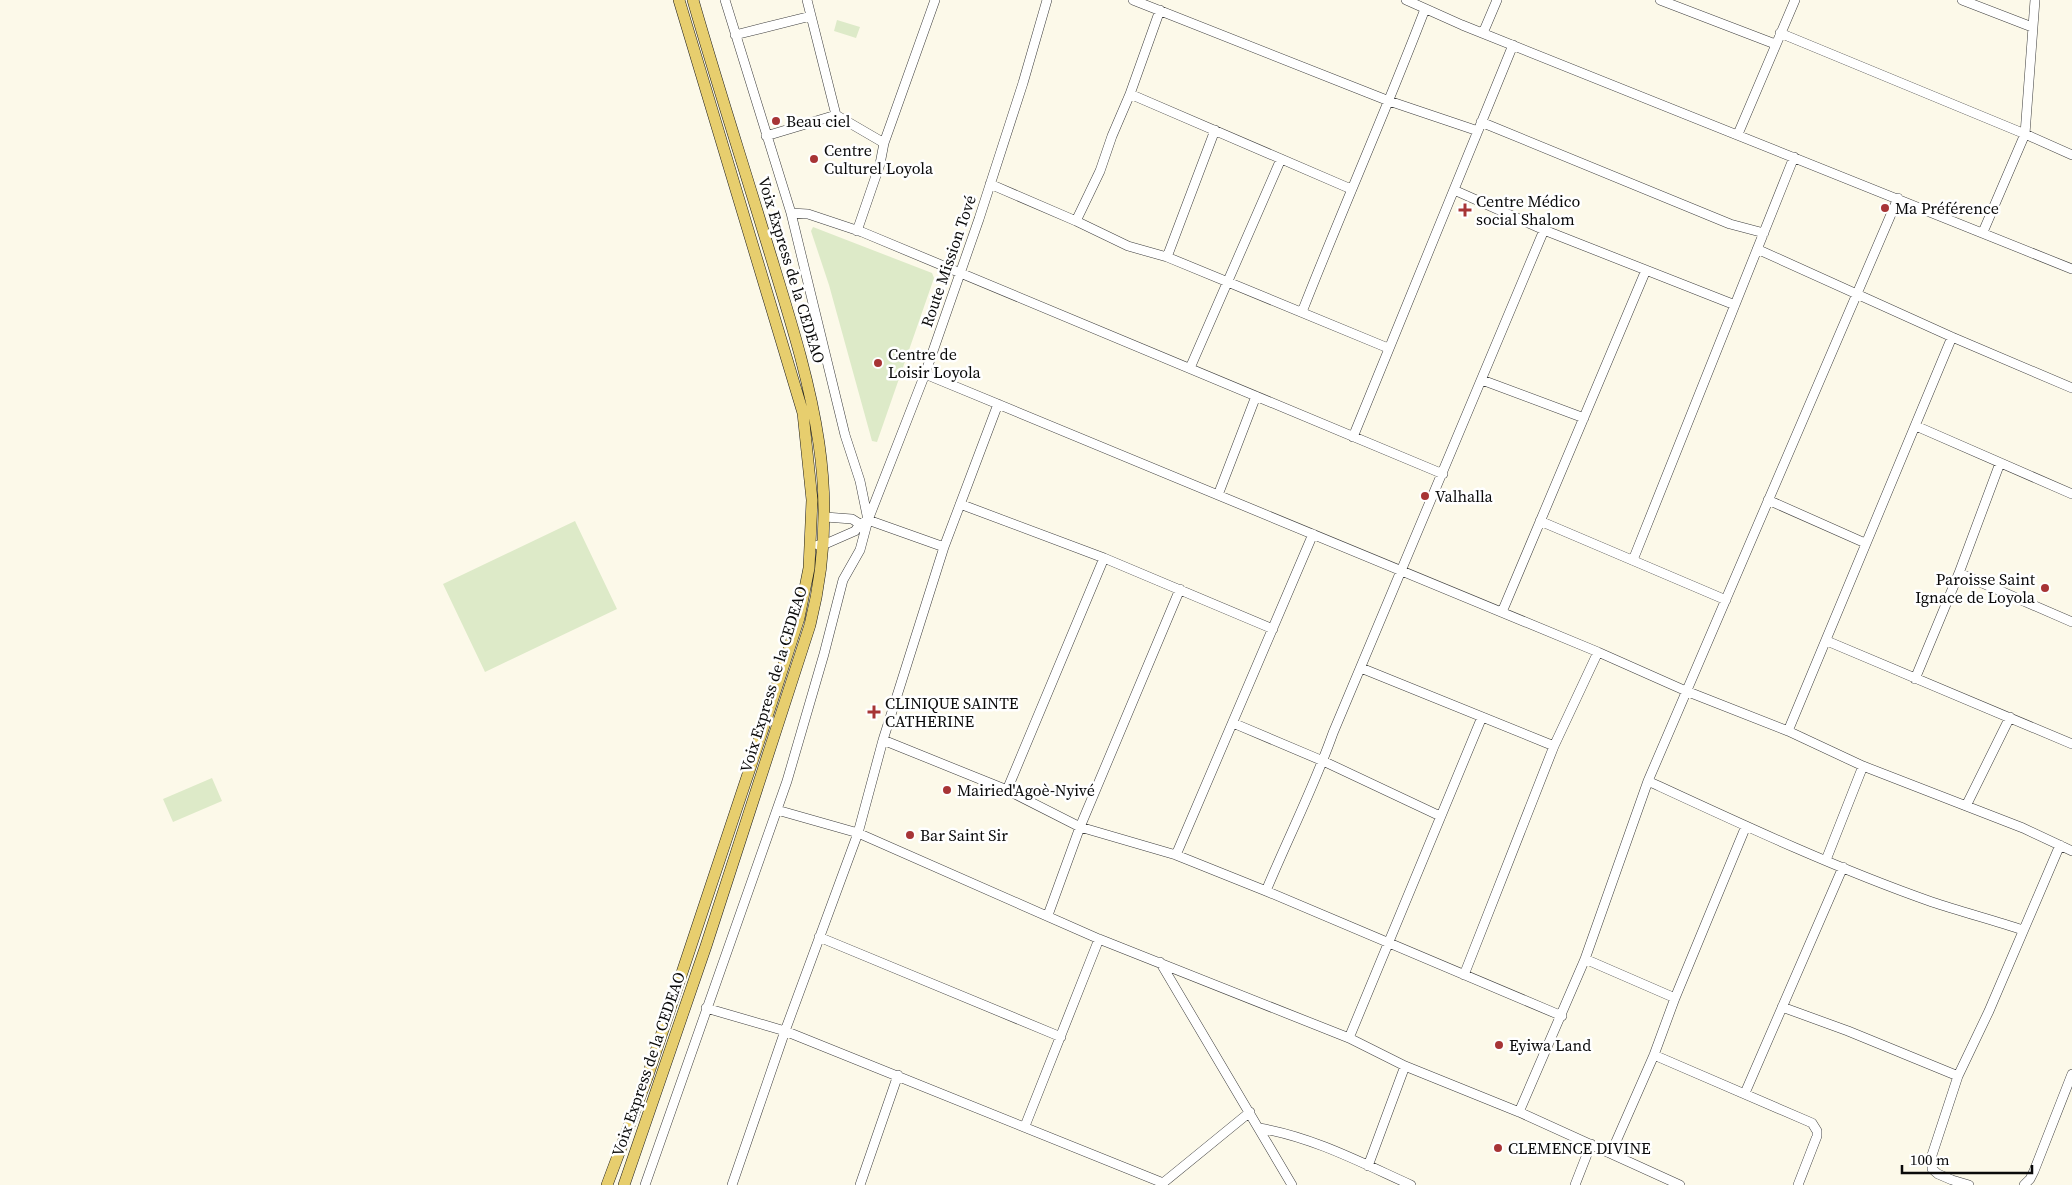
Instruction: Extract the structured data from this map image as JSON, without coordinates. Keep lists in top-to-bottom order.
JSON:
{
  "streets": {
    "main road": ["Voix Express de la CEDEAO"],
    "street": ["Route Mission Tové"]
  },
  "places": {
    "other": [
      "Beau ciel",
      "Centre Culturel Loyola",
      "Ma Préférence",
      "Centre de Loisir Loyola",
      "Valhalla",
      "Paroisse Saint Ignace de Loyola",
      "Mairied'Agoè-Nyivé",
      "Bar Saint Sir",
      "Eyiwa Land",
      "CLEMENCE DIVINE"
    ],
    "health": ["Centre Médico social Shalom", "CLINIQUE SAINTE CATHERINE"]
  },
  "scale_bar": "100 m"
}
